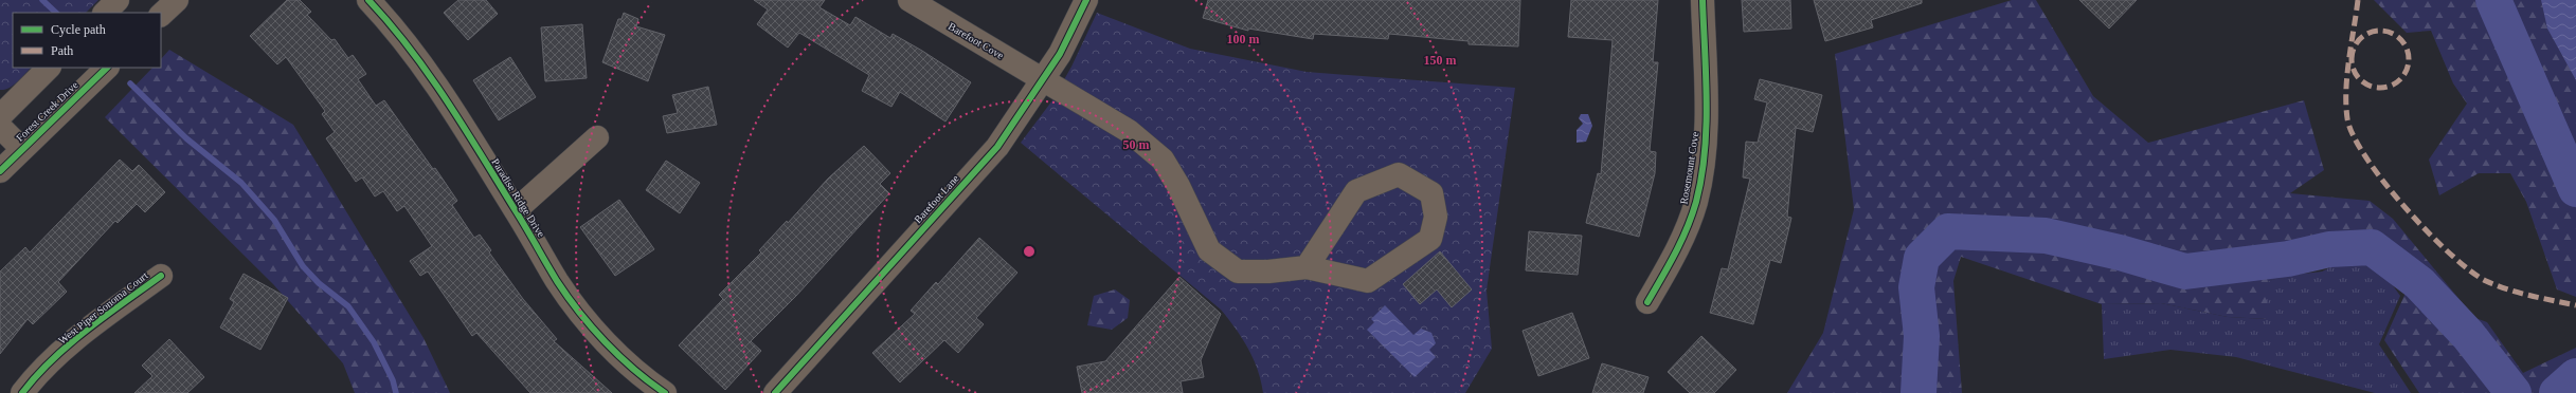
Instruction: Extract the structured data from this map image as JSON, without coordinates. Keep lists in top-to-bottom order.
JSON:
{
  "streets": {
    "street": [
      "Barefoot Cove",
      "Forest Creek Drive",
      "Rosemount Cove",
      "Paradise Ridge Drive",
      "Barefoot Lane",
      "West Piper Sonoma Court"
    ]
  },
  "crossings": [
    ["Barefoot Cove", "Barefoot Lane"]
  ],
  "legend": ["Cycle path", "Path"],
  "rings": ["100 m", "150 m", "50 m"]
}
